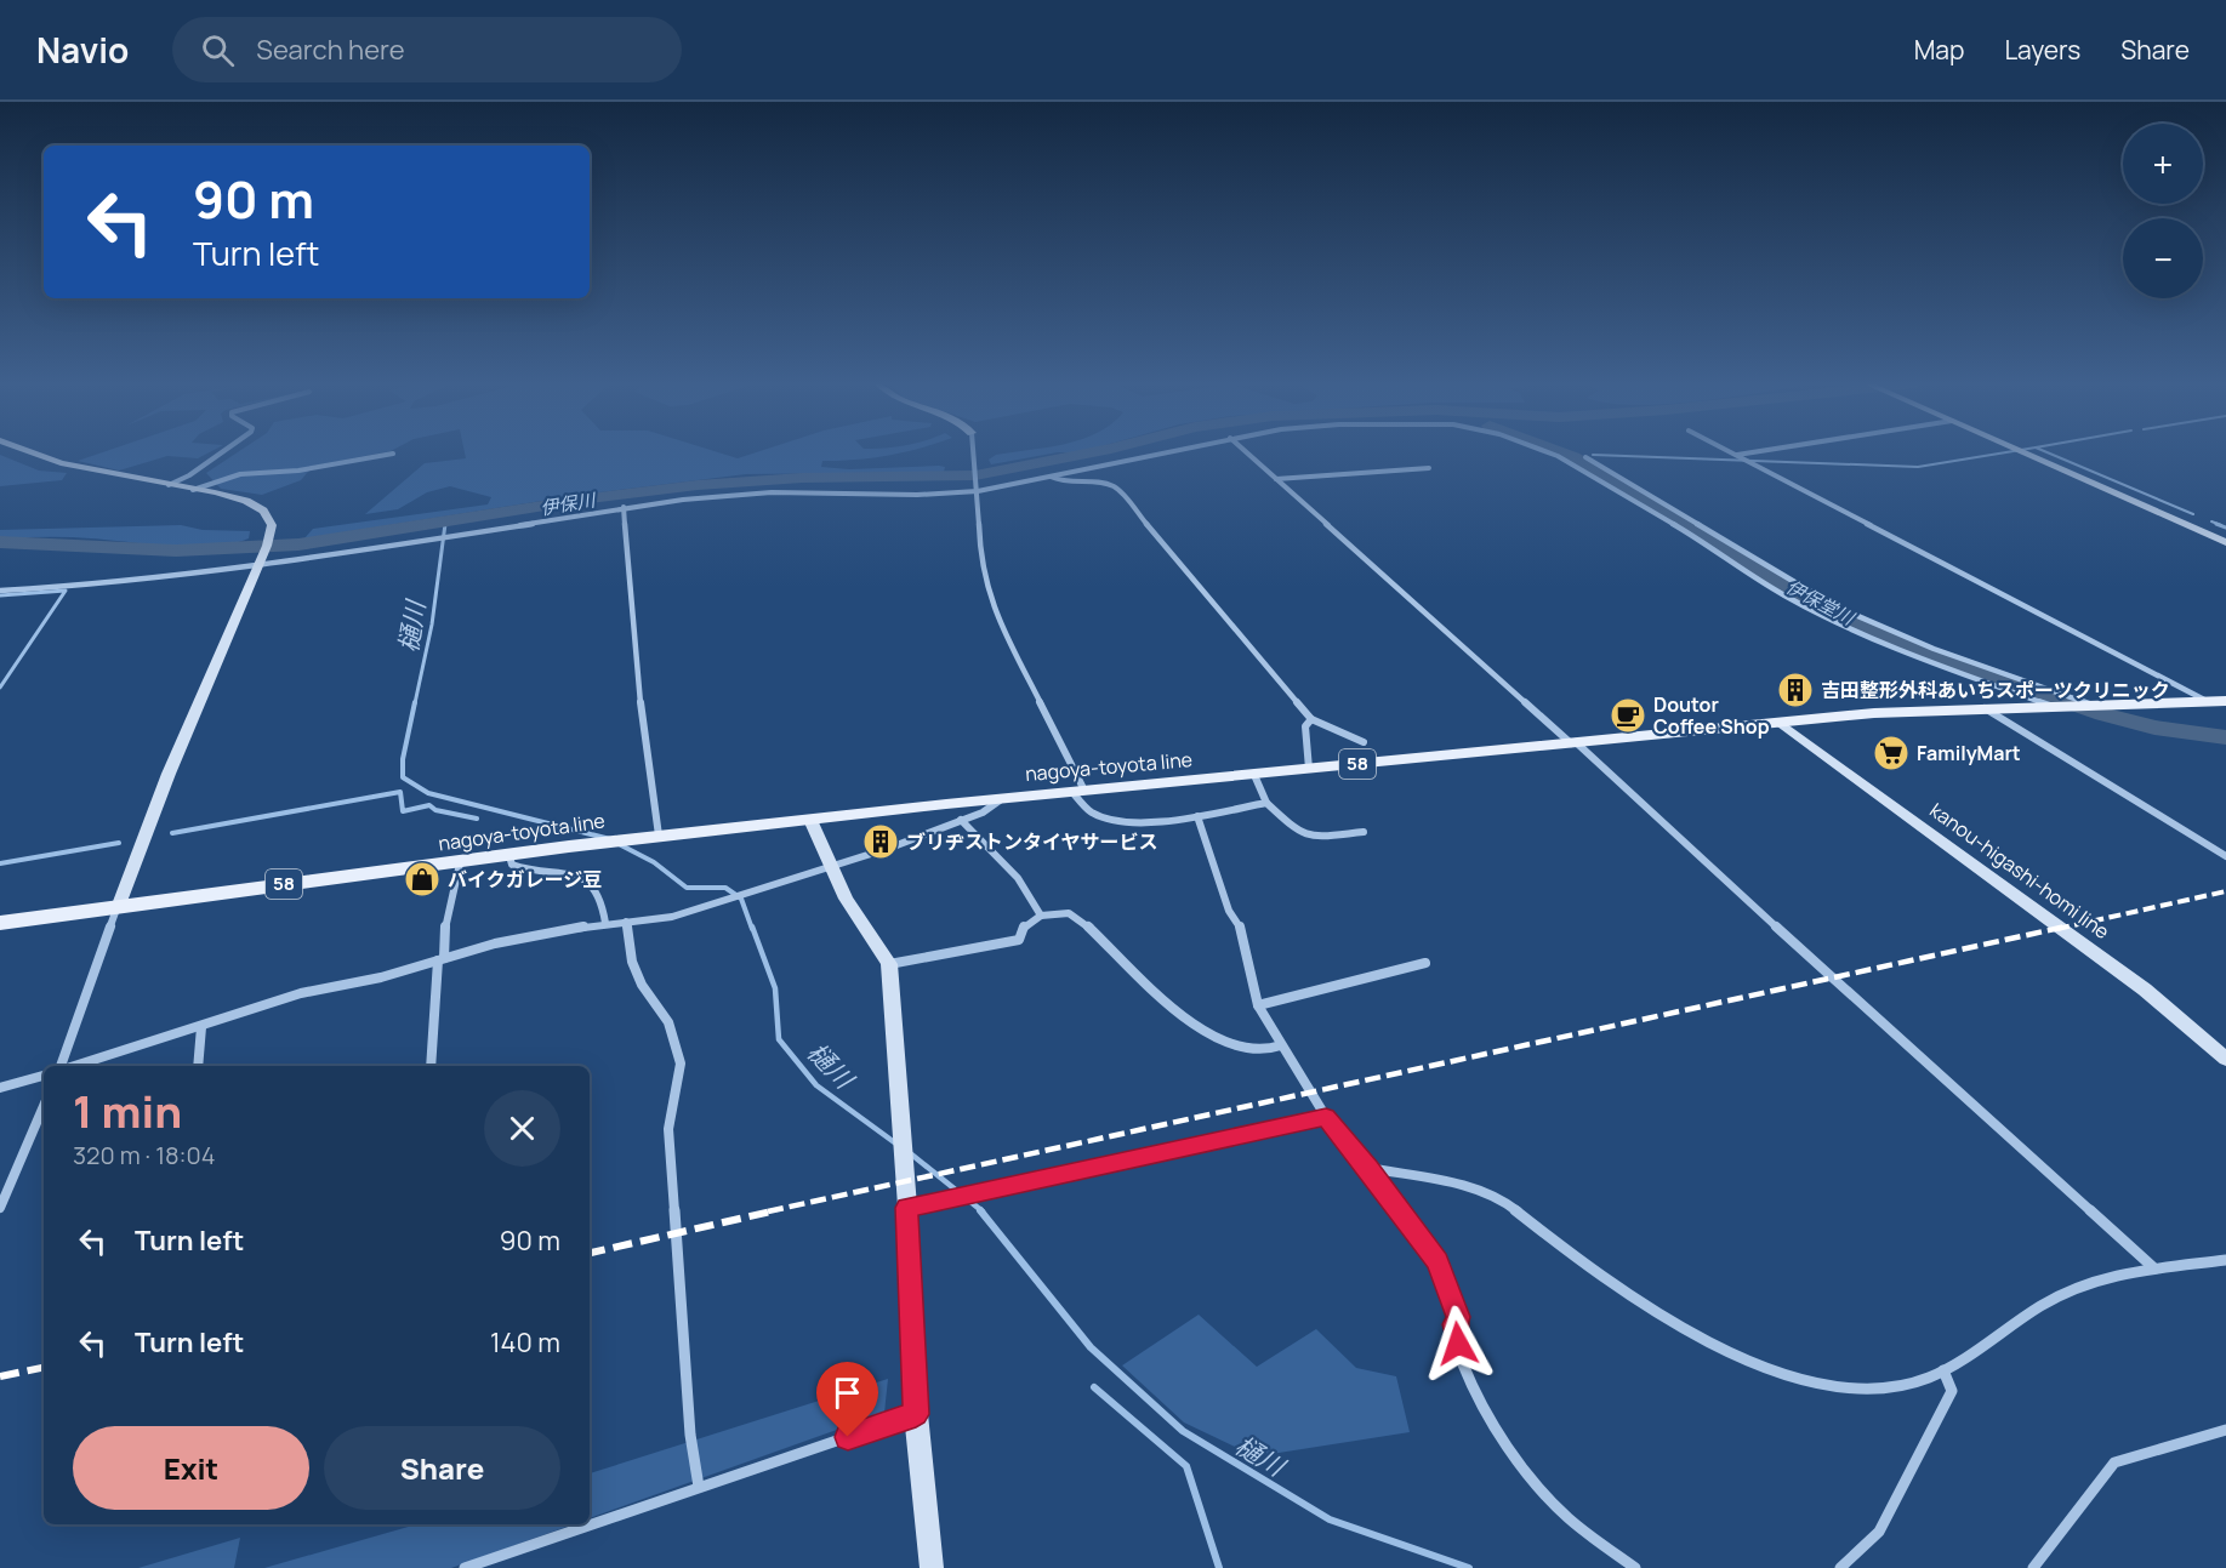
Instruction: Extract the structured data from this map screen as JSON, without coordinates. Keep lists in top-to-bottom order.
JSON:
{
  "streets": {
    "main road": ["58", "nagoya-toyota line"],
    "street": ["kanou-higashi-homi line"]
  },
  "crossings": [
    ["nagoya-toyota line", "kanou-higashi-homi line"]
  ],
  "water": ["伊保川", "伊保堂川", "樋川"],
  "places": {
    "building": ["吉田整形外科あいちスポーツクリニック", "ブリヂストンタイヤサービス"],
    "cafe": ["Doutor Coffee Shop"],
    "supermarket": ["FamilyMart"],
    "shop": ["バイクガレージ豆"]
  },
  "page": {
    "header": "Navio",
    "search": "Search here",
    "nav": ["Map", "Layers", "Share"],
    "map_buttons": ["+", "−"],
    "turn": ["90 m", "Turn left"],
    "heading": ["1 min", "320 m · 18:04"],
    "list": [
      {
        "name": "Turn left",
        "value": "90 m"
      },
      {
        "name": "Turn left",
        "value": "140 m"
      }
    ],
    "buttons": ["Exit", "Share"]
  }
}
